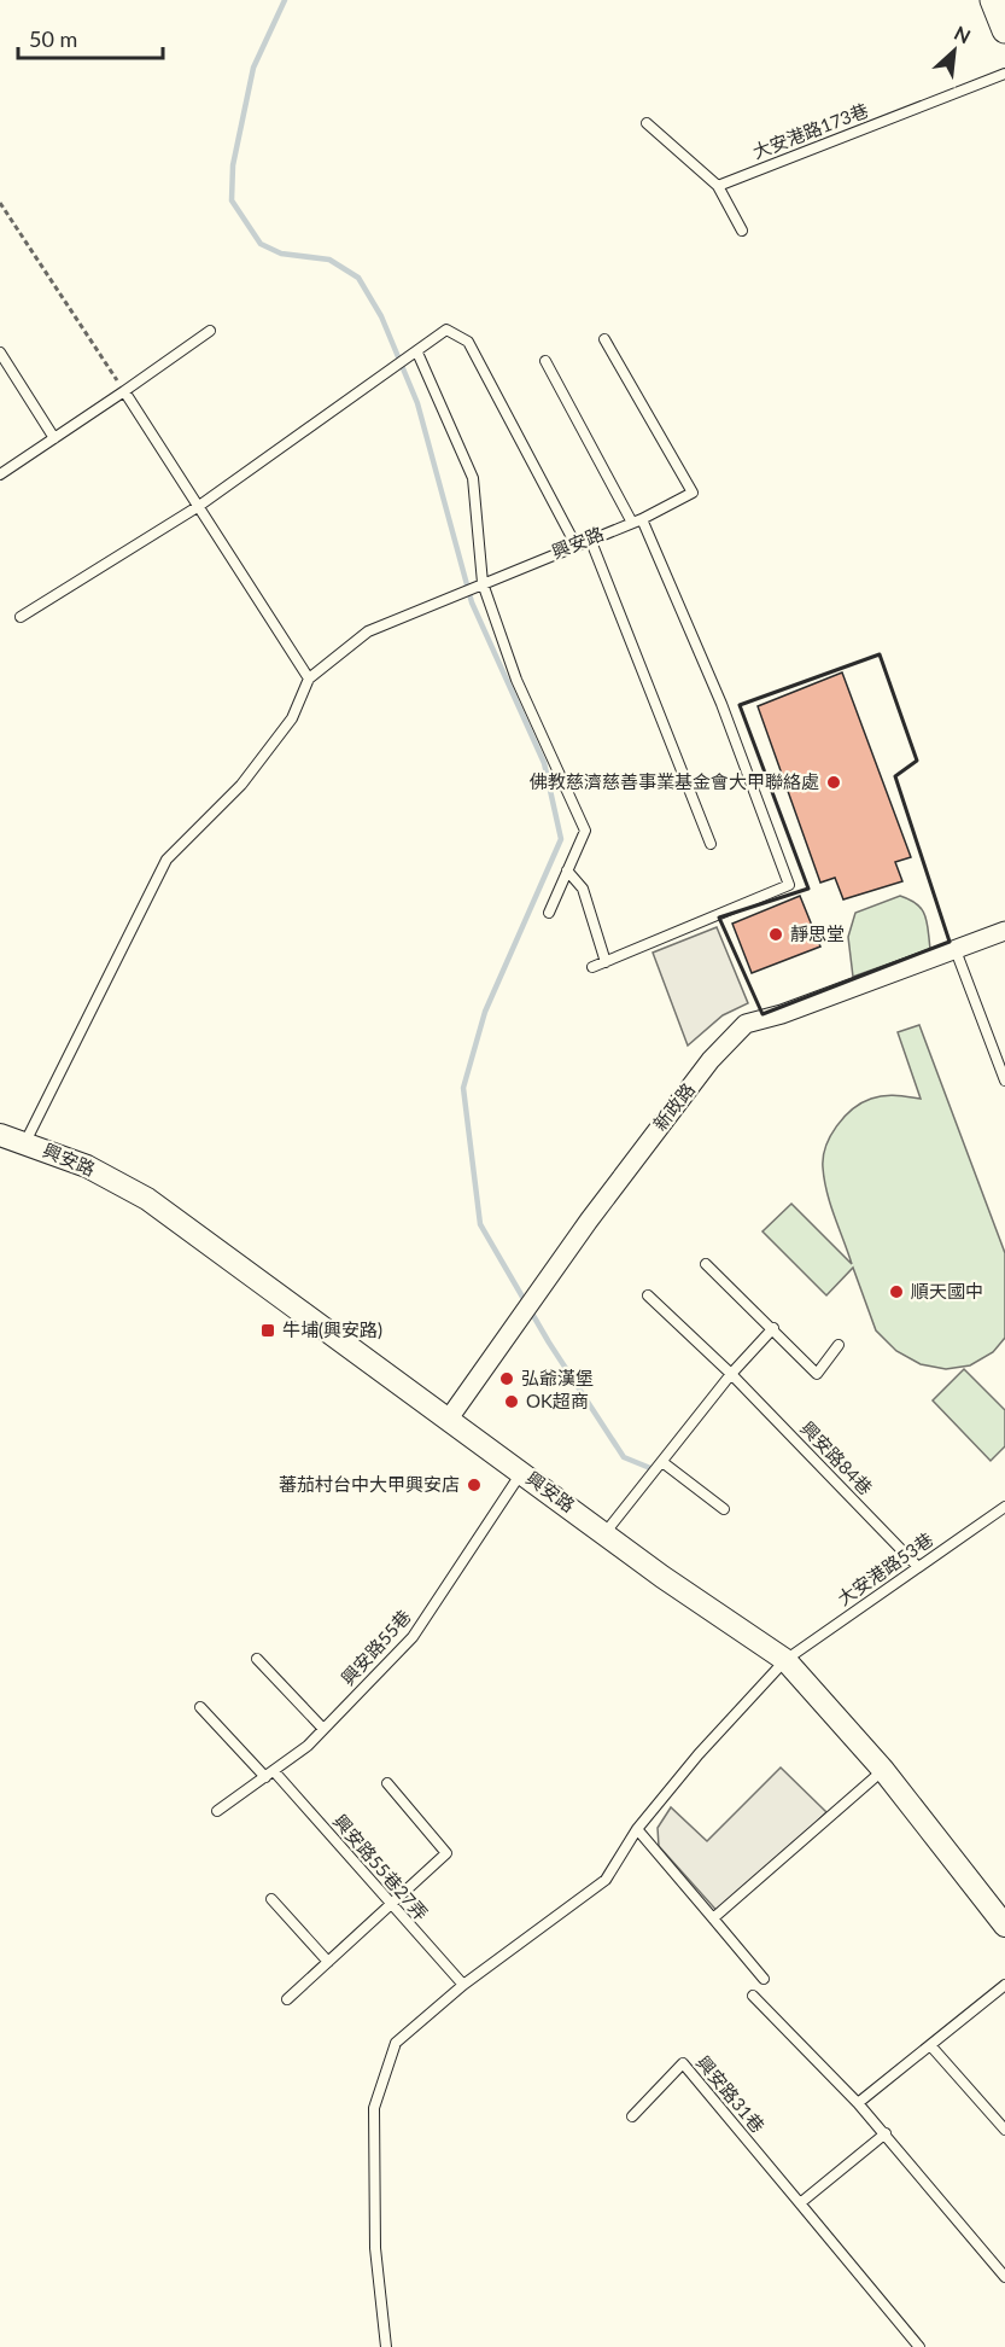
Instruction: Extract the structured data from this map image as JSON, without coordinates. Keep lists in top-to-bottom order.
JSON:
{
  "streets": {
    "street": ["興安路", "新政路"],
    "lane": [
      "大安港路173巷",
      "興安路84巷",
      "大安港路53巷",
      "興安路55巷",
      "興安路55巷27弄",
      "興安路31巷"
    ]
  },
  "crossings": [
    ["興安路", "新政路"],
    ["興安路", "大安港路53巷"],
    ["興安路", "興安路55巷"],
    ["興安路84巷", "大安港路53巷"],
    ["大安港路53巷", "興安路55巷27弄"],
    ["興安路55巷", "興安路55巷27弄"]
  ],
  "places": {
    "other": [
      "佛教慈濟慈善事業基金會大甲聯絡處",
      "靜思堂",
      "順天國中",
      "弘爺漢堡",
      "OK超商",
      "蕃茄村台中大甲興安店"
    ],
    "transit": ["牛埔(興安路)"]
  },
  "scale_bar": "50 m",
  "north": "top right"
}
